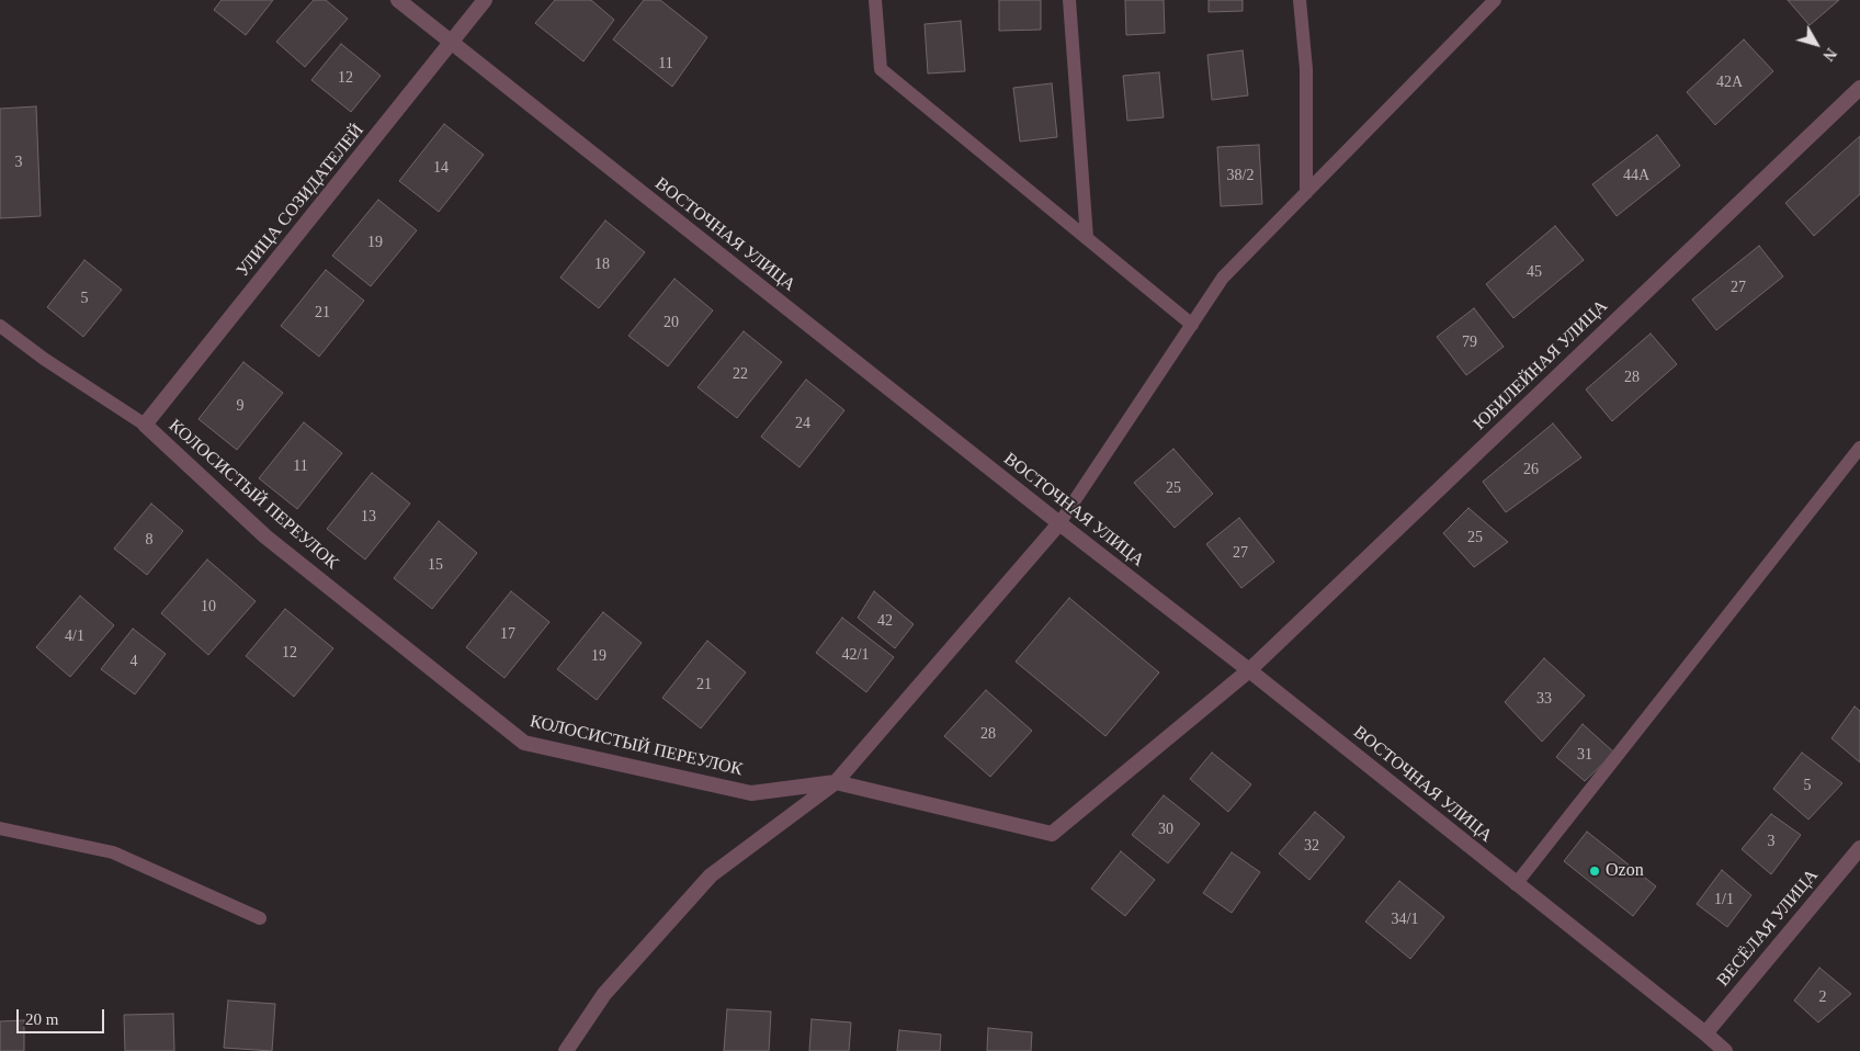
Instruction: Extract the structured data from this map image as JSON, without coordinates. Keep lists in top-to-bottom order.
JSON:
{
  "streets": {
    "street": [
      "УЛИЦА СОЗИДАТЕЛЕЙ",
      "ВОСТОЧНАЯ УЛИЦА",
      "ЮБИЛЕЙНАЯ УЛИЦА",
      "КОЛОСИСТЫЙ ПЕРЕУЛОК",
      "ВЕСЁЛАЯ УЛИЦА"
    ]
  },
  "crossings": [
    ["УЛИЦА СОЗИДАТЕЛЕЙ", "ВОСТОЧНАЯ УЛИЦА"],
    ["УЛИЦА СОЗИДАТЕЛЕЙ", "КОЛОСИСТЫЙ ПЕРЕУЛОК"],
    ["ВОСТОЧНАЯ УЛИЦА", "ЮБИЛЕЙНАЯ УЛИЦА"],
    ["ВОСТОЧНАЯ УЛИЦА", "ВЕСЁЛАЯ УЛИЦА"],
    ["ЮБИЛЕЙНАЯ УЛИЦА", "КОЛОСИСТЫЙ ПЕРЕУЛОК"]
  ],
  "places": ["Ozon"],
  "house_numbers": [
    "11",
    "12",
    "42А",
    "3",
    "14",
    "38/2",
    "44А",
    "19",
    "18",
    "45",
    "27",
    "5",
    "21",
    "20",
    "79",
    "22",
    "28",
    "9",
    "24",
    "11",
    "26",
    "25",
    "13",
    "25",
    "8",
    "27",
    "15",
    "10",
    "42",
    "17",
    "4/1",
    "12",
    "42/1",
    "19",
    "4",
    "21",
    "33",
    "28",
    "31",
    "5",
    "30",
    "3",
    "32",
    "1/1",
    "34/1",
    "2"
  ],
  "scale_bar": "20 m",
  "north": "bottom right"
}
